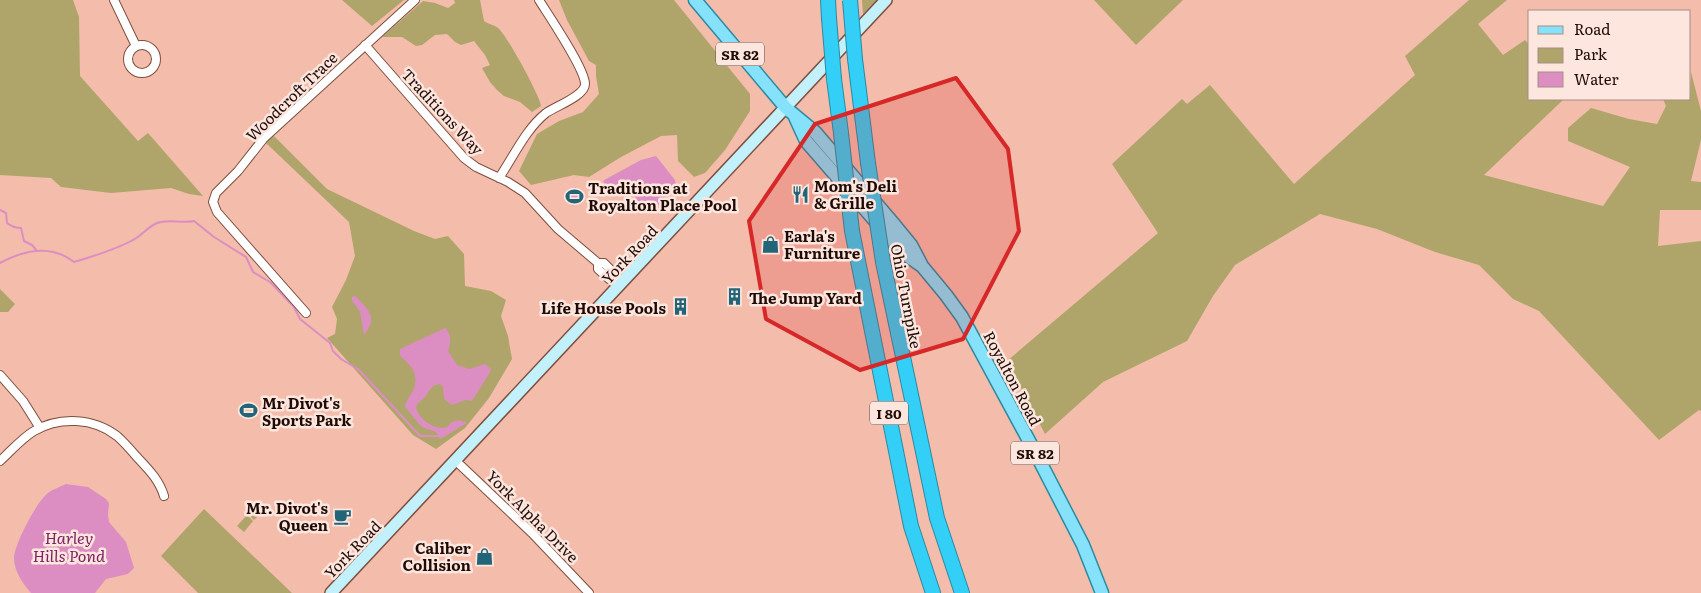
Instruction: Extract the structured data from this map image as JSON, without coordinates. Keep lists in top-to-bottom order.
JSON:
{
  "streets": {
    "highway": ["Ohio Turnpike", "I 80"],
    "main road": ["SR 82", "Royalton Road"],
    "street": [
      "Woodcroft Trace",
      "Traditions Way",
      "York Road",
      "York Alpha Drive"
    ]
  },
  "crossings": [
    ["Woodcroft Trace", "Traditions Way"],
    ["Traditions Way", "York Road"],
    ["York Road", "Royalton Road"],
    ["York Road", "York Alpha Drive"]
  ],
  "water": ["Harley Hills Pond"],
  "places": {
    "restaurant": ["Mom's Deli & Grille"],
    "sports": ["Traditions at Royalton Place Pool", "Mr Divot's Sports Park"],
    "shop": ["Earla's Furniture", "Caliber Collision"],
    "building": ["The Jump Yard", "Life House Pools"],
    "cafe": ["Mr. Divot's Queen"]
  },
  "legend": ["Road", "Park", "Water"]
}
